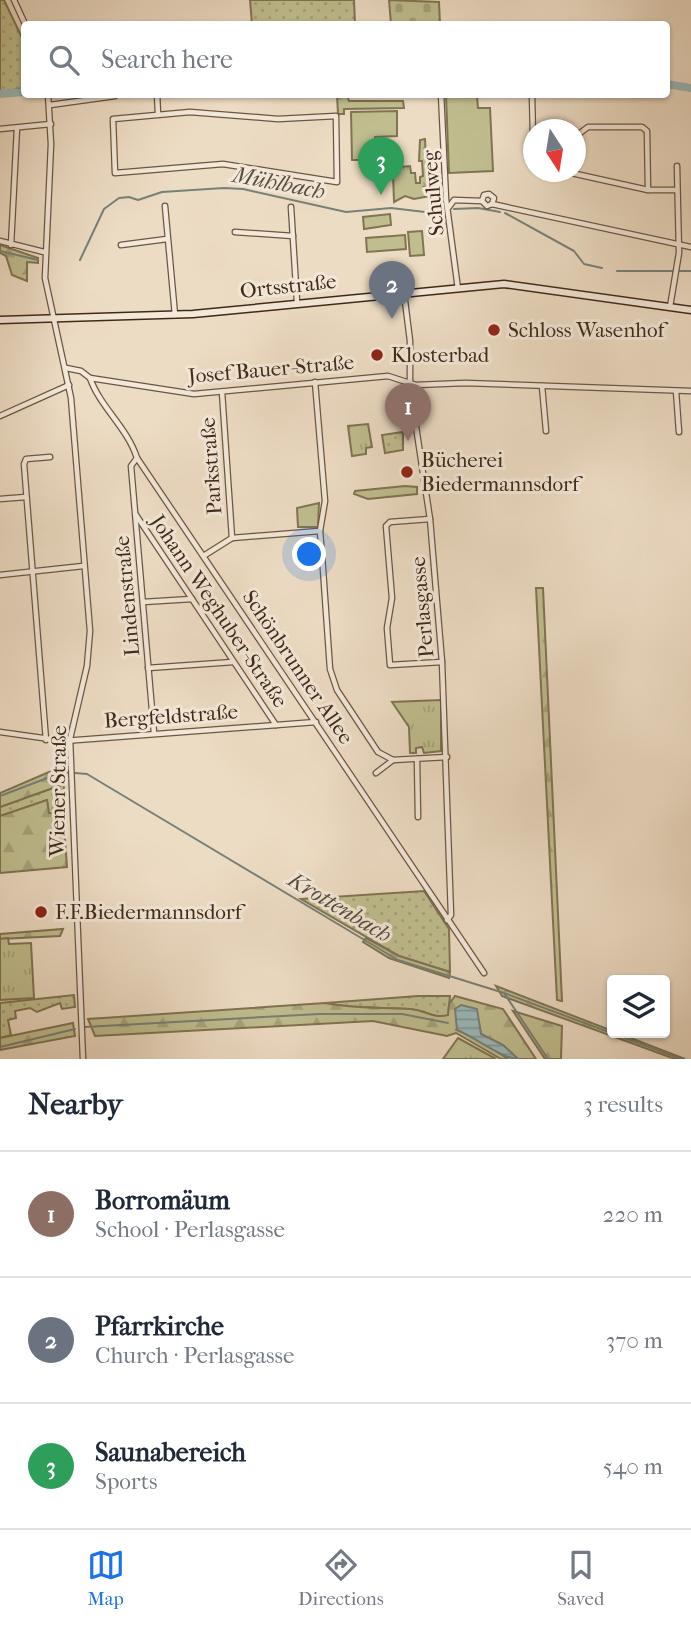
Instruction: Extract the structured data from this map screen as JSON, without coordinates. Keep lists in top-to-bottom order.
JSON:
{
  "streets": {
    "street": [
      "Schulweg",
      "Ortsstraße",
      "Josef Bauer-Straße",
      "Parkstraße",
      "Lindenstraße",
      "Perlasgasse",
      "Johann Weghuber-Straße",
      "Schönbrunner Allee",
      "Bergfeldstraße",
      "Wiener Straße"
    ]
  },
  "crossings": [
    ["Schulweg", "Ortsstraße"],
    ["Ortsstraße", "Perlasgasse"],
    ["Ortsstraße", "Wiener Straße"],
    ["Josef Bauer-Straße", "Parkstraße"],
    ["Josef Bauer-Straße", "Perlasgasse"],
    ["Josef Bauer-Straße", "Schönbrunner Allee"],
    ["Josef Bauer-Straße", "Wiener Straße"],
    ["Lindenstraße", "Johann Weghuber-Straße"],
    ["Lindenstraße", "Schönbrunner Allee"],
    ["Lindenstraße", "Bergfeldstraße"],
    ["Perlasgasse", "Schönbrunner Allee"],
    ["Johann Weghuber-Straße", "Bergfeldstraße"],
    ["Schönbrunner Allee", "Bergfeldstraße"],
    ["Bergfeldstraße", "Wiener Straße"]
  ],
  "water": ["Mühlbach", "Krottenbach"],
  "places": [
    "Schloss Wasenhof",
    "Klosterbad",
    "Bücherei Biedermannsdorf",
    "F.F.Biedermannsdorf"
  ],
  "north": "bottom",
  "page": {
    "search": "Search here",
    "pins": ["3", "2", "1"],
    "heading": ["Nearby", "3 results"],
    "list": [
      {
        "mark": "1",
        "name": "Borromäum",
        "note": "School · Perlasgasse",
        "value": "220 m"
      },
      {
        "mark": "2",
        "name": "Pfarrkirche",
        "note": "Church · Perlasgasse",
        "value": "370 m"
      },
      {
        "mark": "3",
        "name": "Saunabereich",
        "note": "Sports",
        "value": "540 m"
      }
    ],
    "nav": ["Map", "Directions", "Saved"]
  }
}
